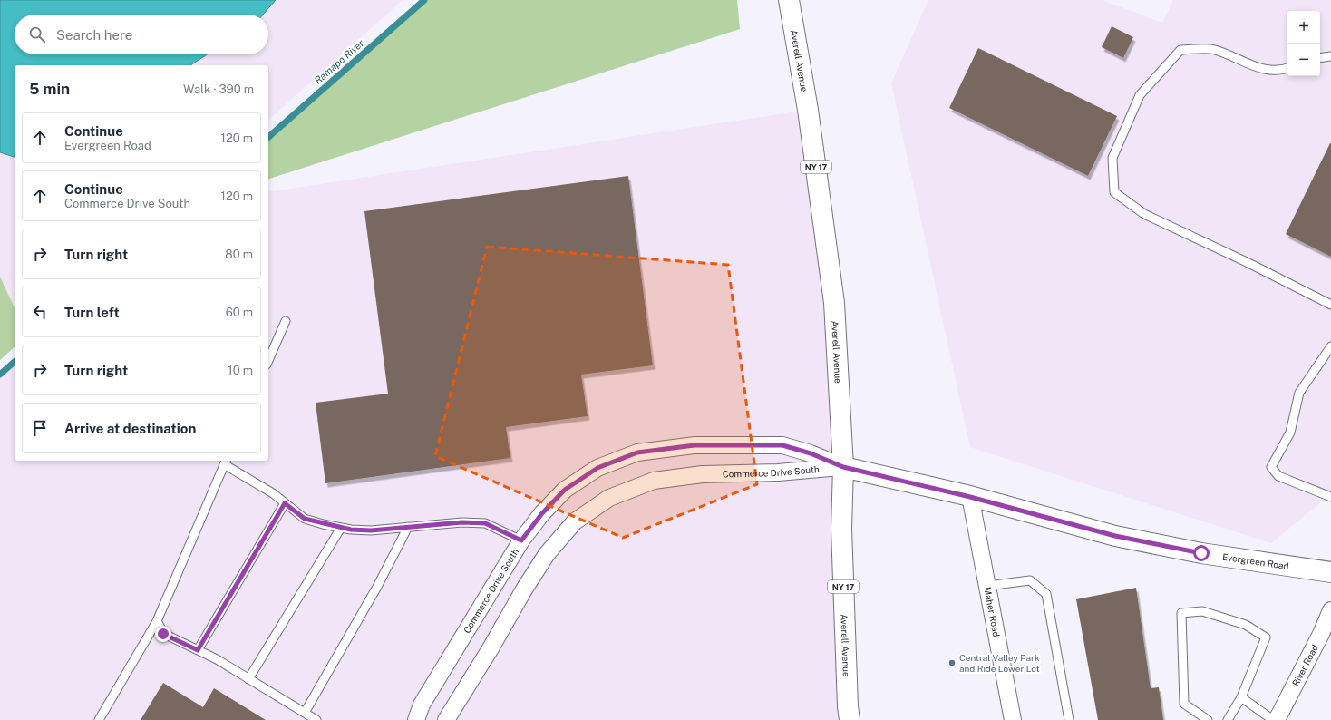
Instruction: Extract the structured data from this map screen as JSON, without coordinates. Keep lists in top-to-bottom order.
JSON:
{
  "streets": {
    "main road": ["Averell Avenue", "NY 17", "Evergreen Road"],
    "street": ["Commerce Drive South", "Maher Road", "River Road"]
  },
  "crossings": [
    ["Averell Avenue", "Commerce Drive South"],
    ["Averell Avenue", "Evergreen Road"],
    ["Commerce Drive South", "Evergreen Road"],
    ["Evergreen Road", "Maher Road"]
  ],
  "water": ["Ramapo River"],
  "places": ["Central Valley Park and Ride Lower Lot"],
  "page": {
    "map_buttons": ["+", "−"],
    "search": "Search here",
    "heading": ["5 min", "Walk · 390 m"],
    "list": [
      ["Continue", "Evergreen Road", "120 m"],
      ["Continue", "Commerce Drive South", "120 m"],
      ["Turn right", "80 m"],
      ["Turn left", "60 m"],
      ["Turn right", "10 m"],
      "Arrive at destination"
    ]
  }
}
